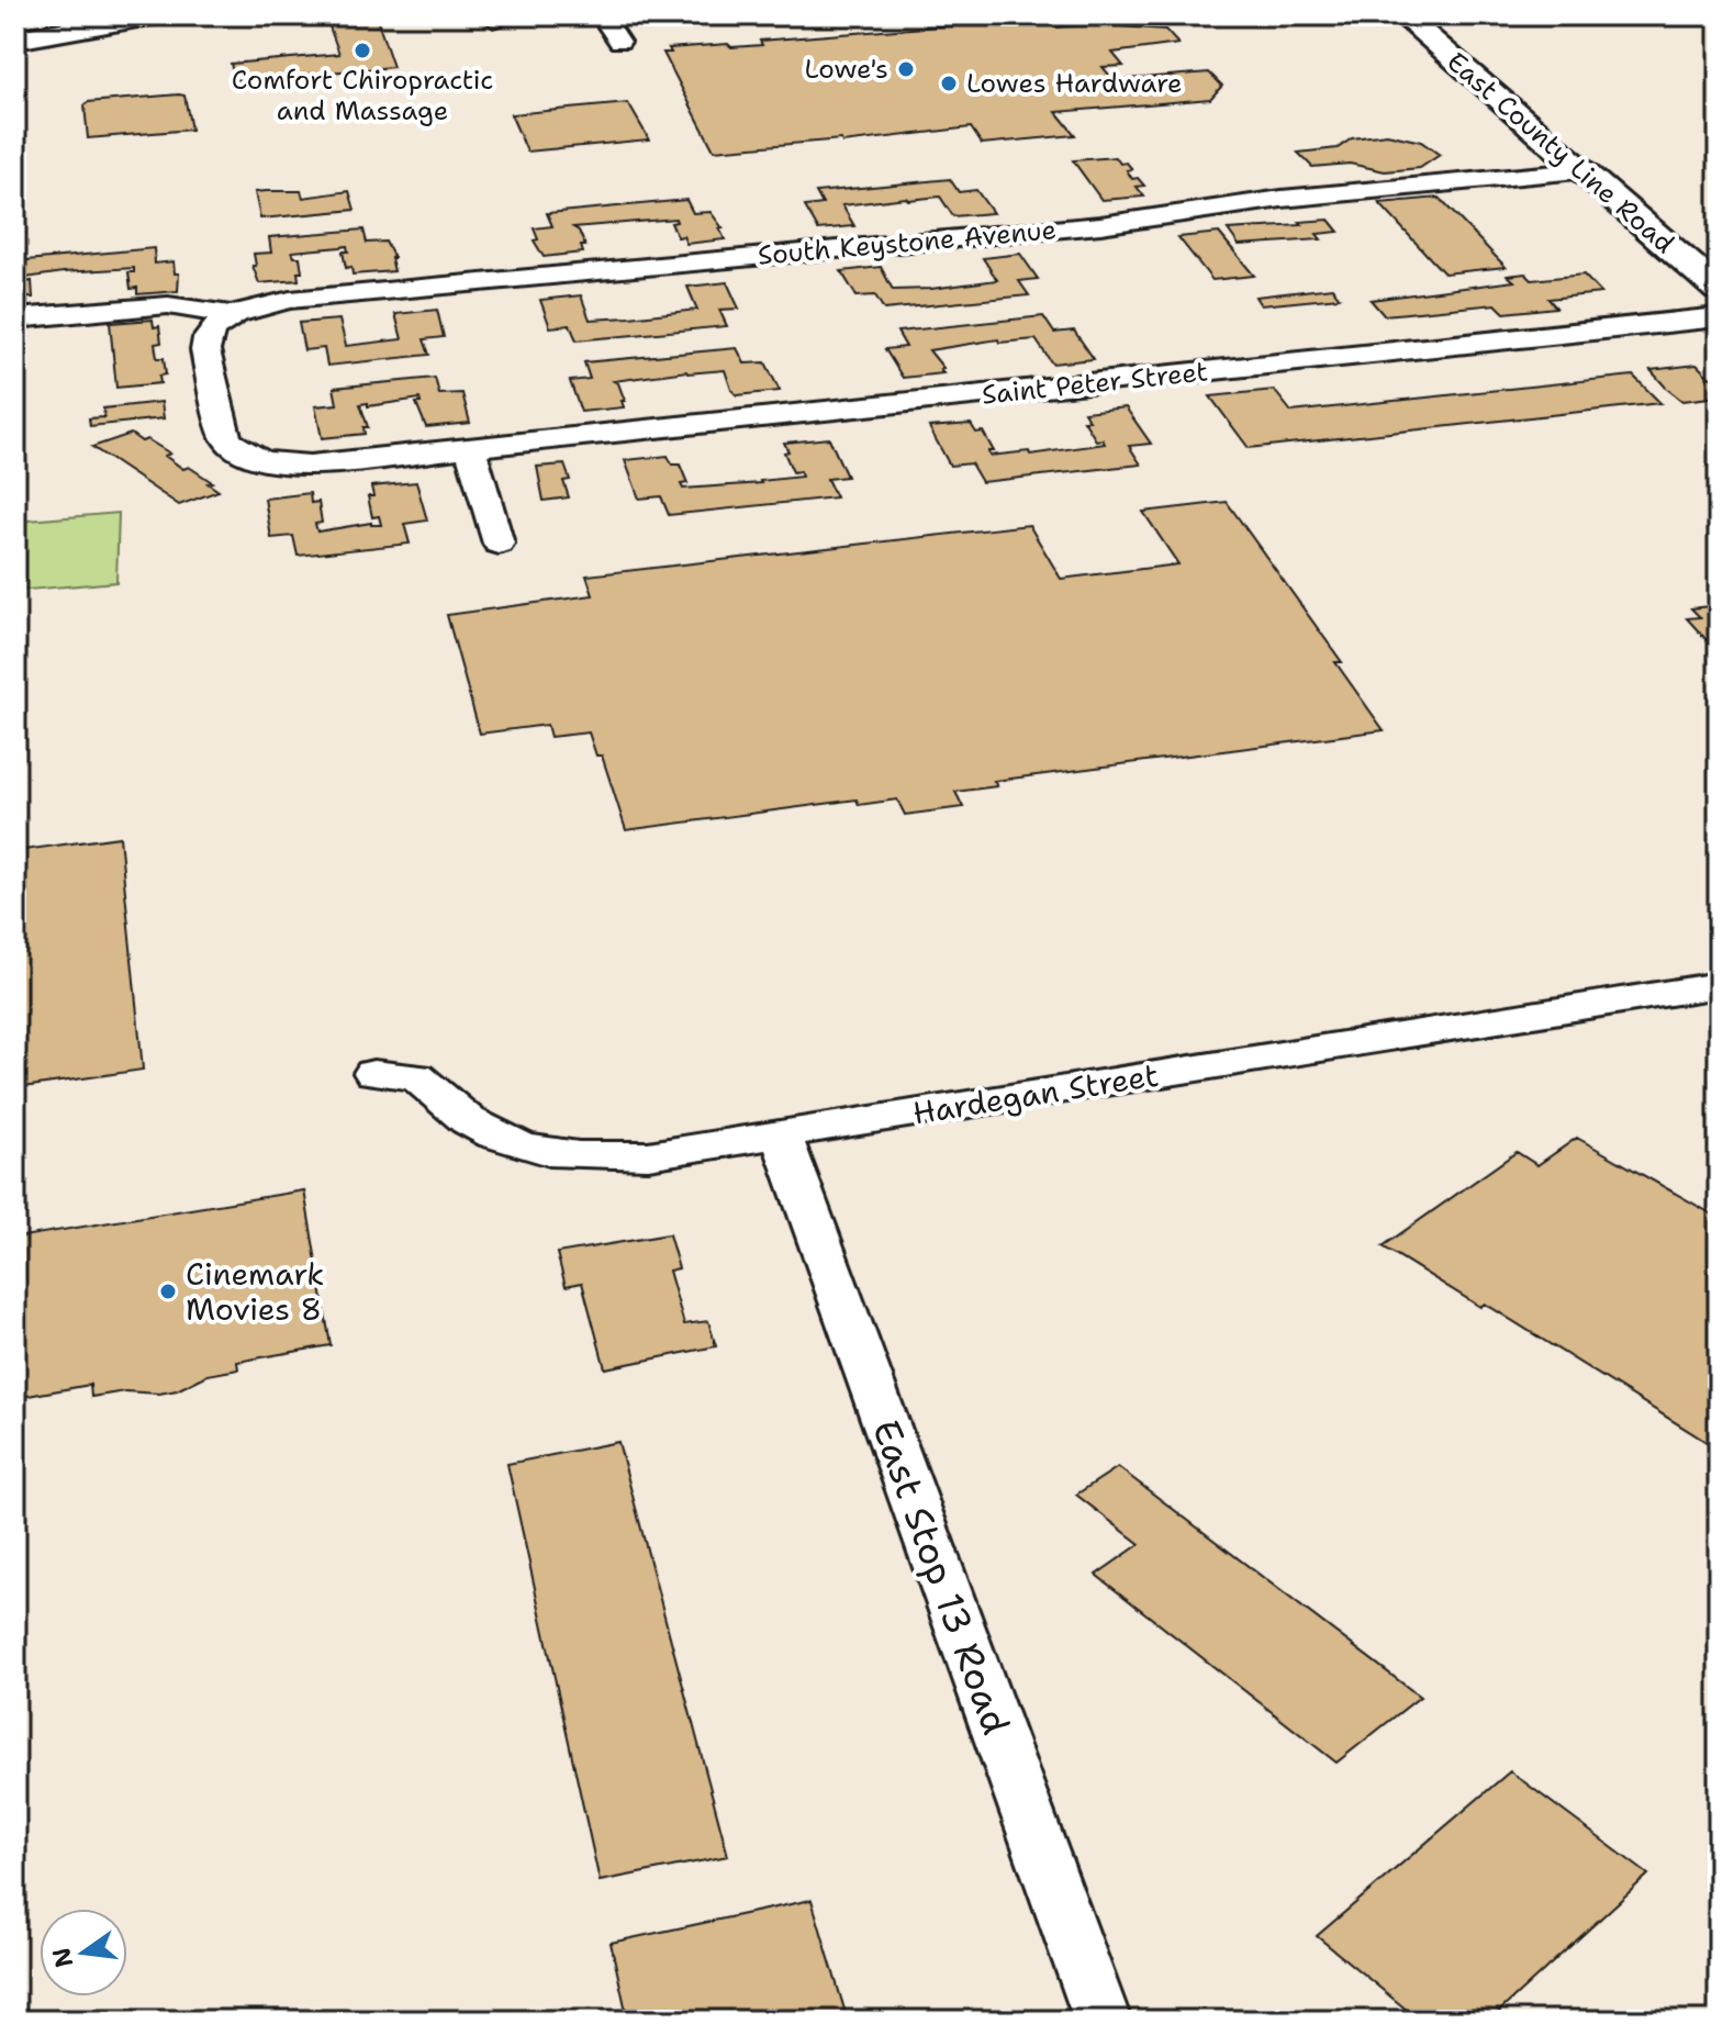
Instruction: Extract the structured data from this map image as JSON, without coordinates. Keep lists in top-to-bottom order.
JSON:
{
  "streets": {
    "main road": ["East County Line Road"],
    "street": [
      "South Keystone Avenue",
      "Saint Peter Street",
      "Hardegan Street",
      "East Stop 13 Road"
    ]
  },
  "crossings": [
    ["East County Line Road", "South Keystone Avenue"],
    ["South Keystone Avenue", "Saint Peter Street"],
    ["Hardegan Street", "East Stop 13 Road"]
  ],
  "places": [
    "Comfort Chiropractic and Massage",
    "Lowe's",
    "Lowes Hardware",
    "Cinemark Movies 8"
  ],
  "north": "left"
}
